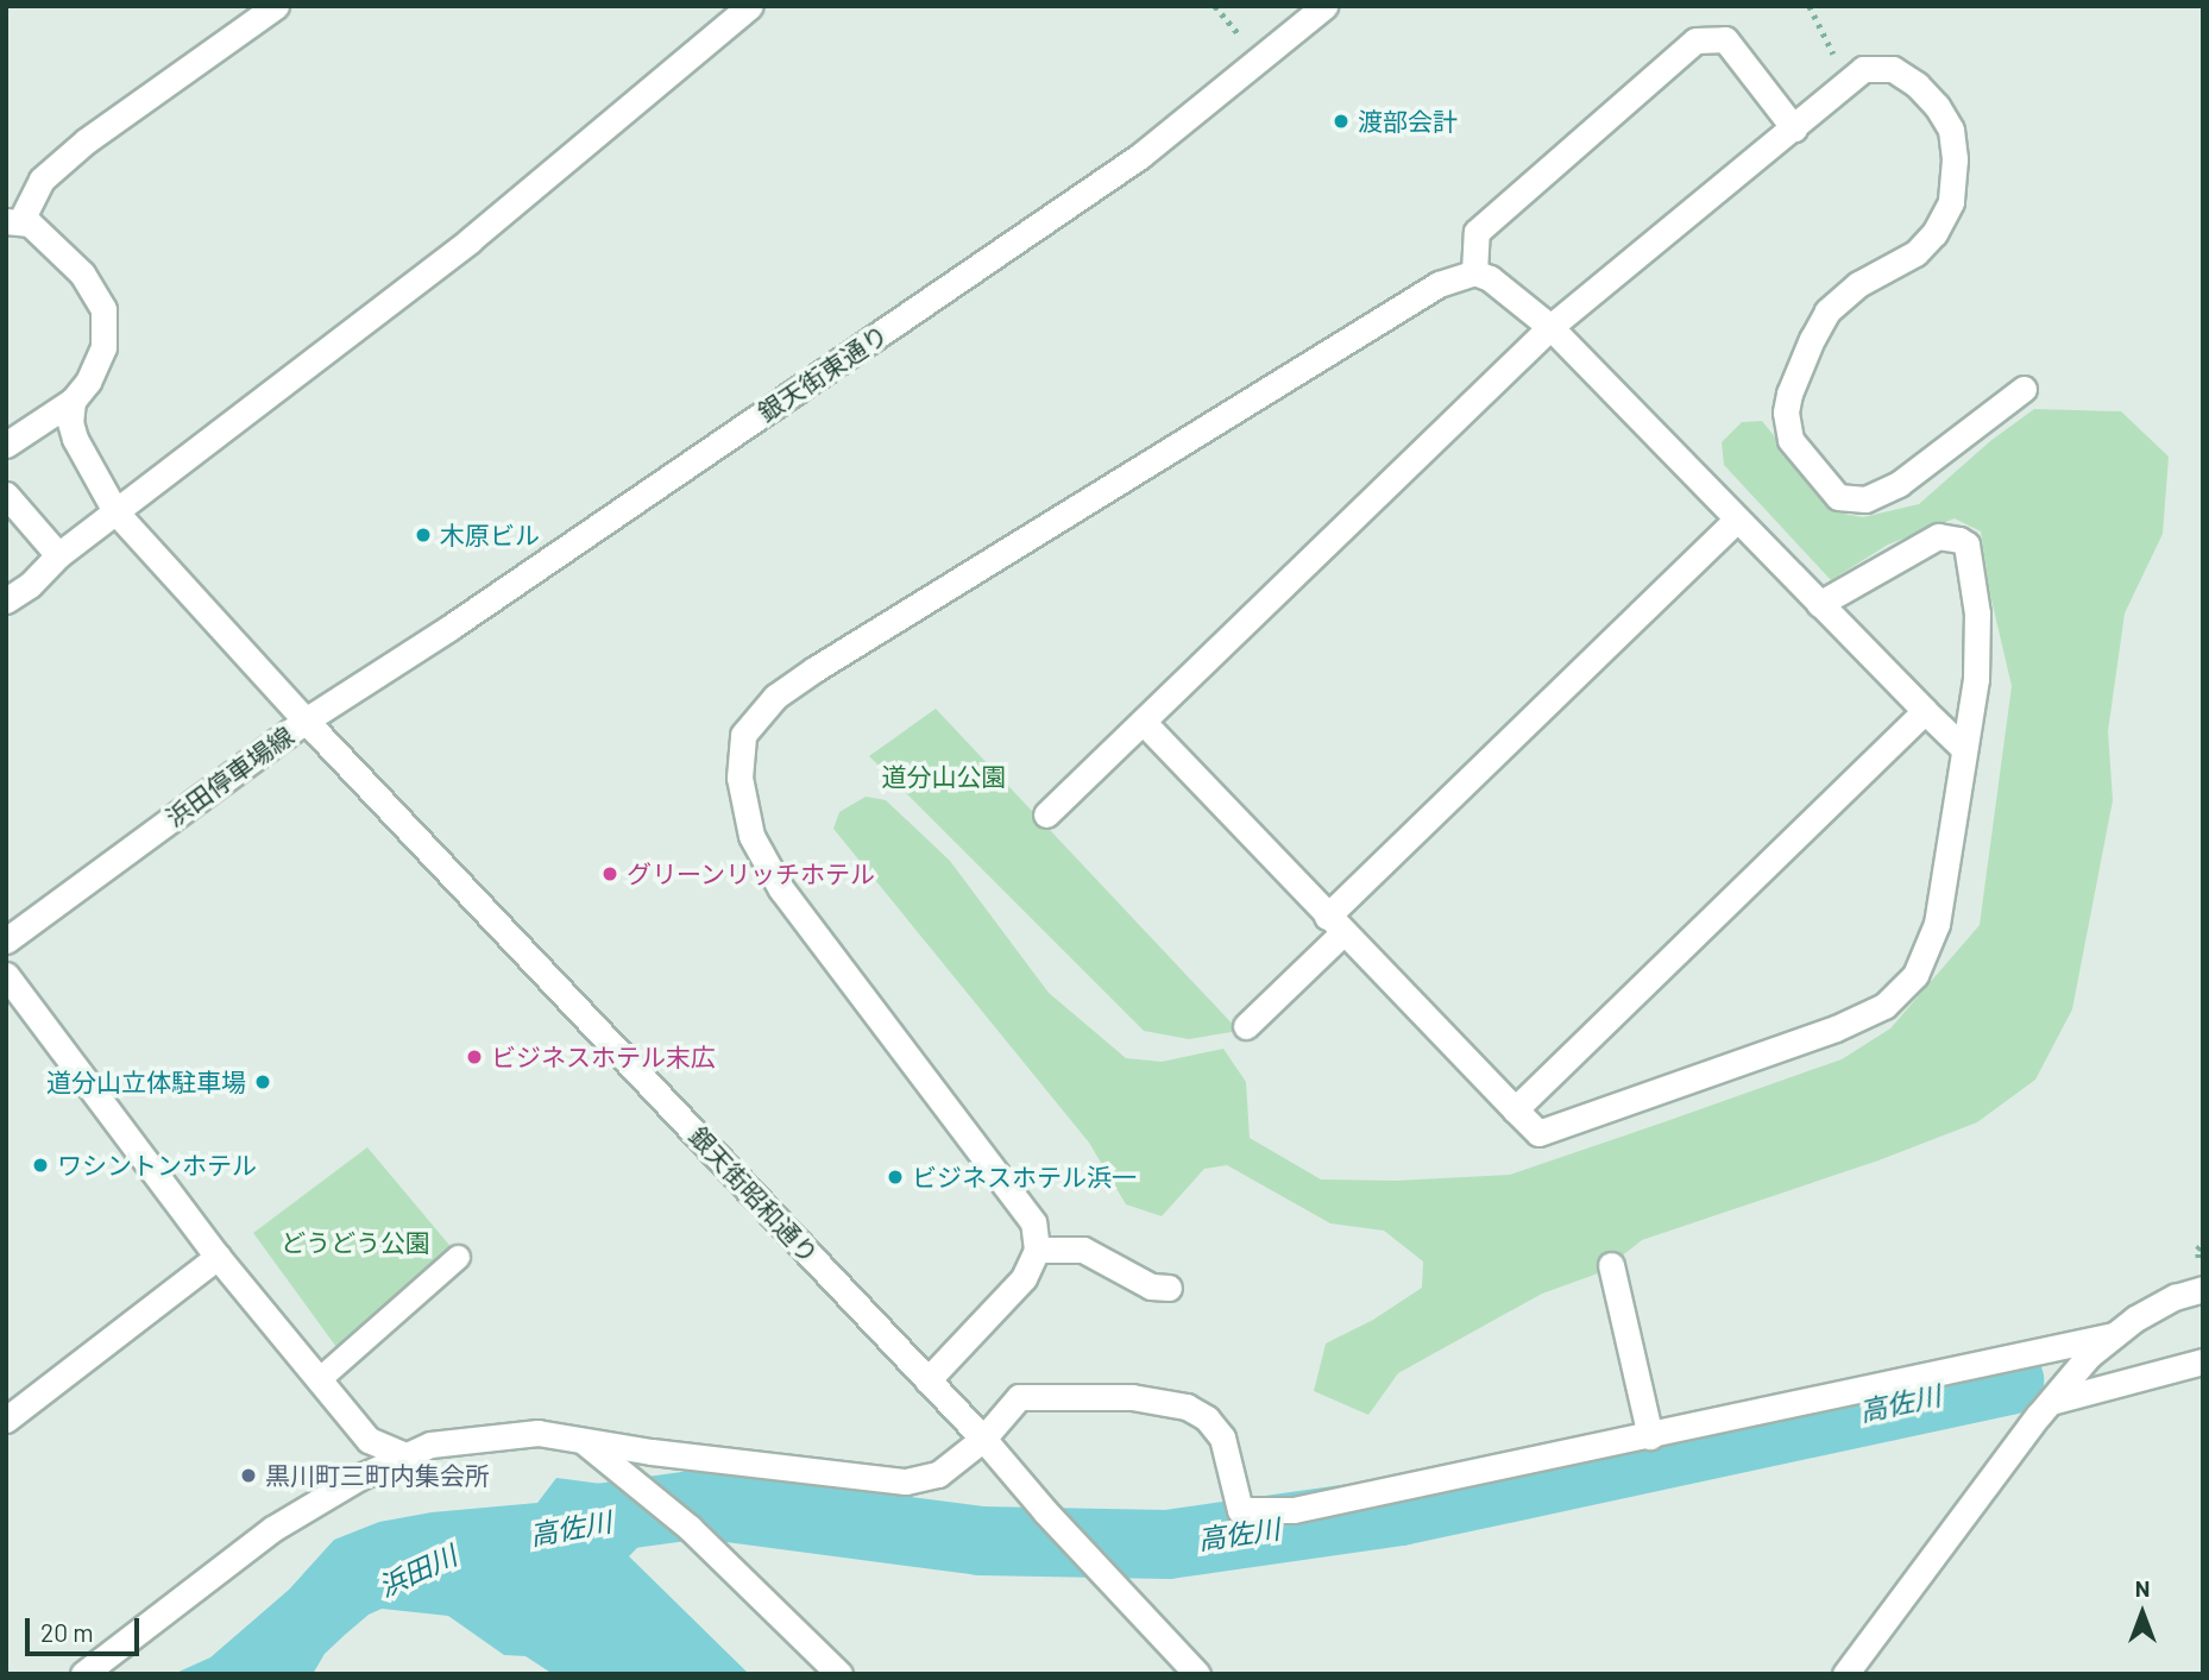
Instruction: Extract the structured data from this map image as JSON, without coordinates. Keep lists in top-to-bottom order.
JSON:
{
  "streets": {
    "street": ["銀天街東通り", "浜田停車場線", "銀天街昭和通り"]
  },
  "crossings": [
    ["銀天街東通り", "浜田停車場線"],
    ["銀天街東通り", "銀天街昭和通り"],
    ["浜田停車場線", "銀天街昭和通り"]
  ],
  "water": ["高佐川", "浜田川"],
  "parks": ["道分山公園", "どうどう公園"],
  "places": [
    "渡部会計",
    "木原ビル",
    "グリーンリッチホテル",
    "ビジネスホテル末広",
    "道分山立体駐車場",
    "ワシントンホテル",
    "ビジネスホテル浜一",
    "黒川町三町内集会所"
  ],
  "scale_bar": "20 m",
  "north": "top"
}
